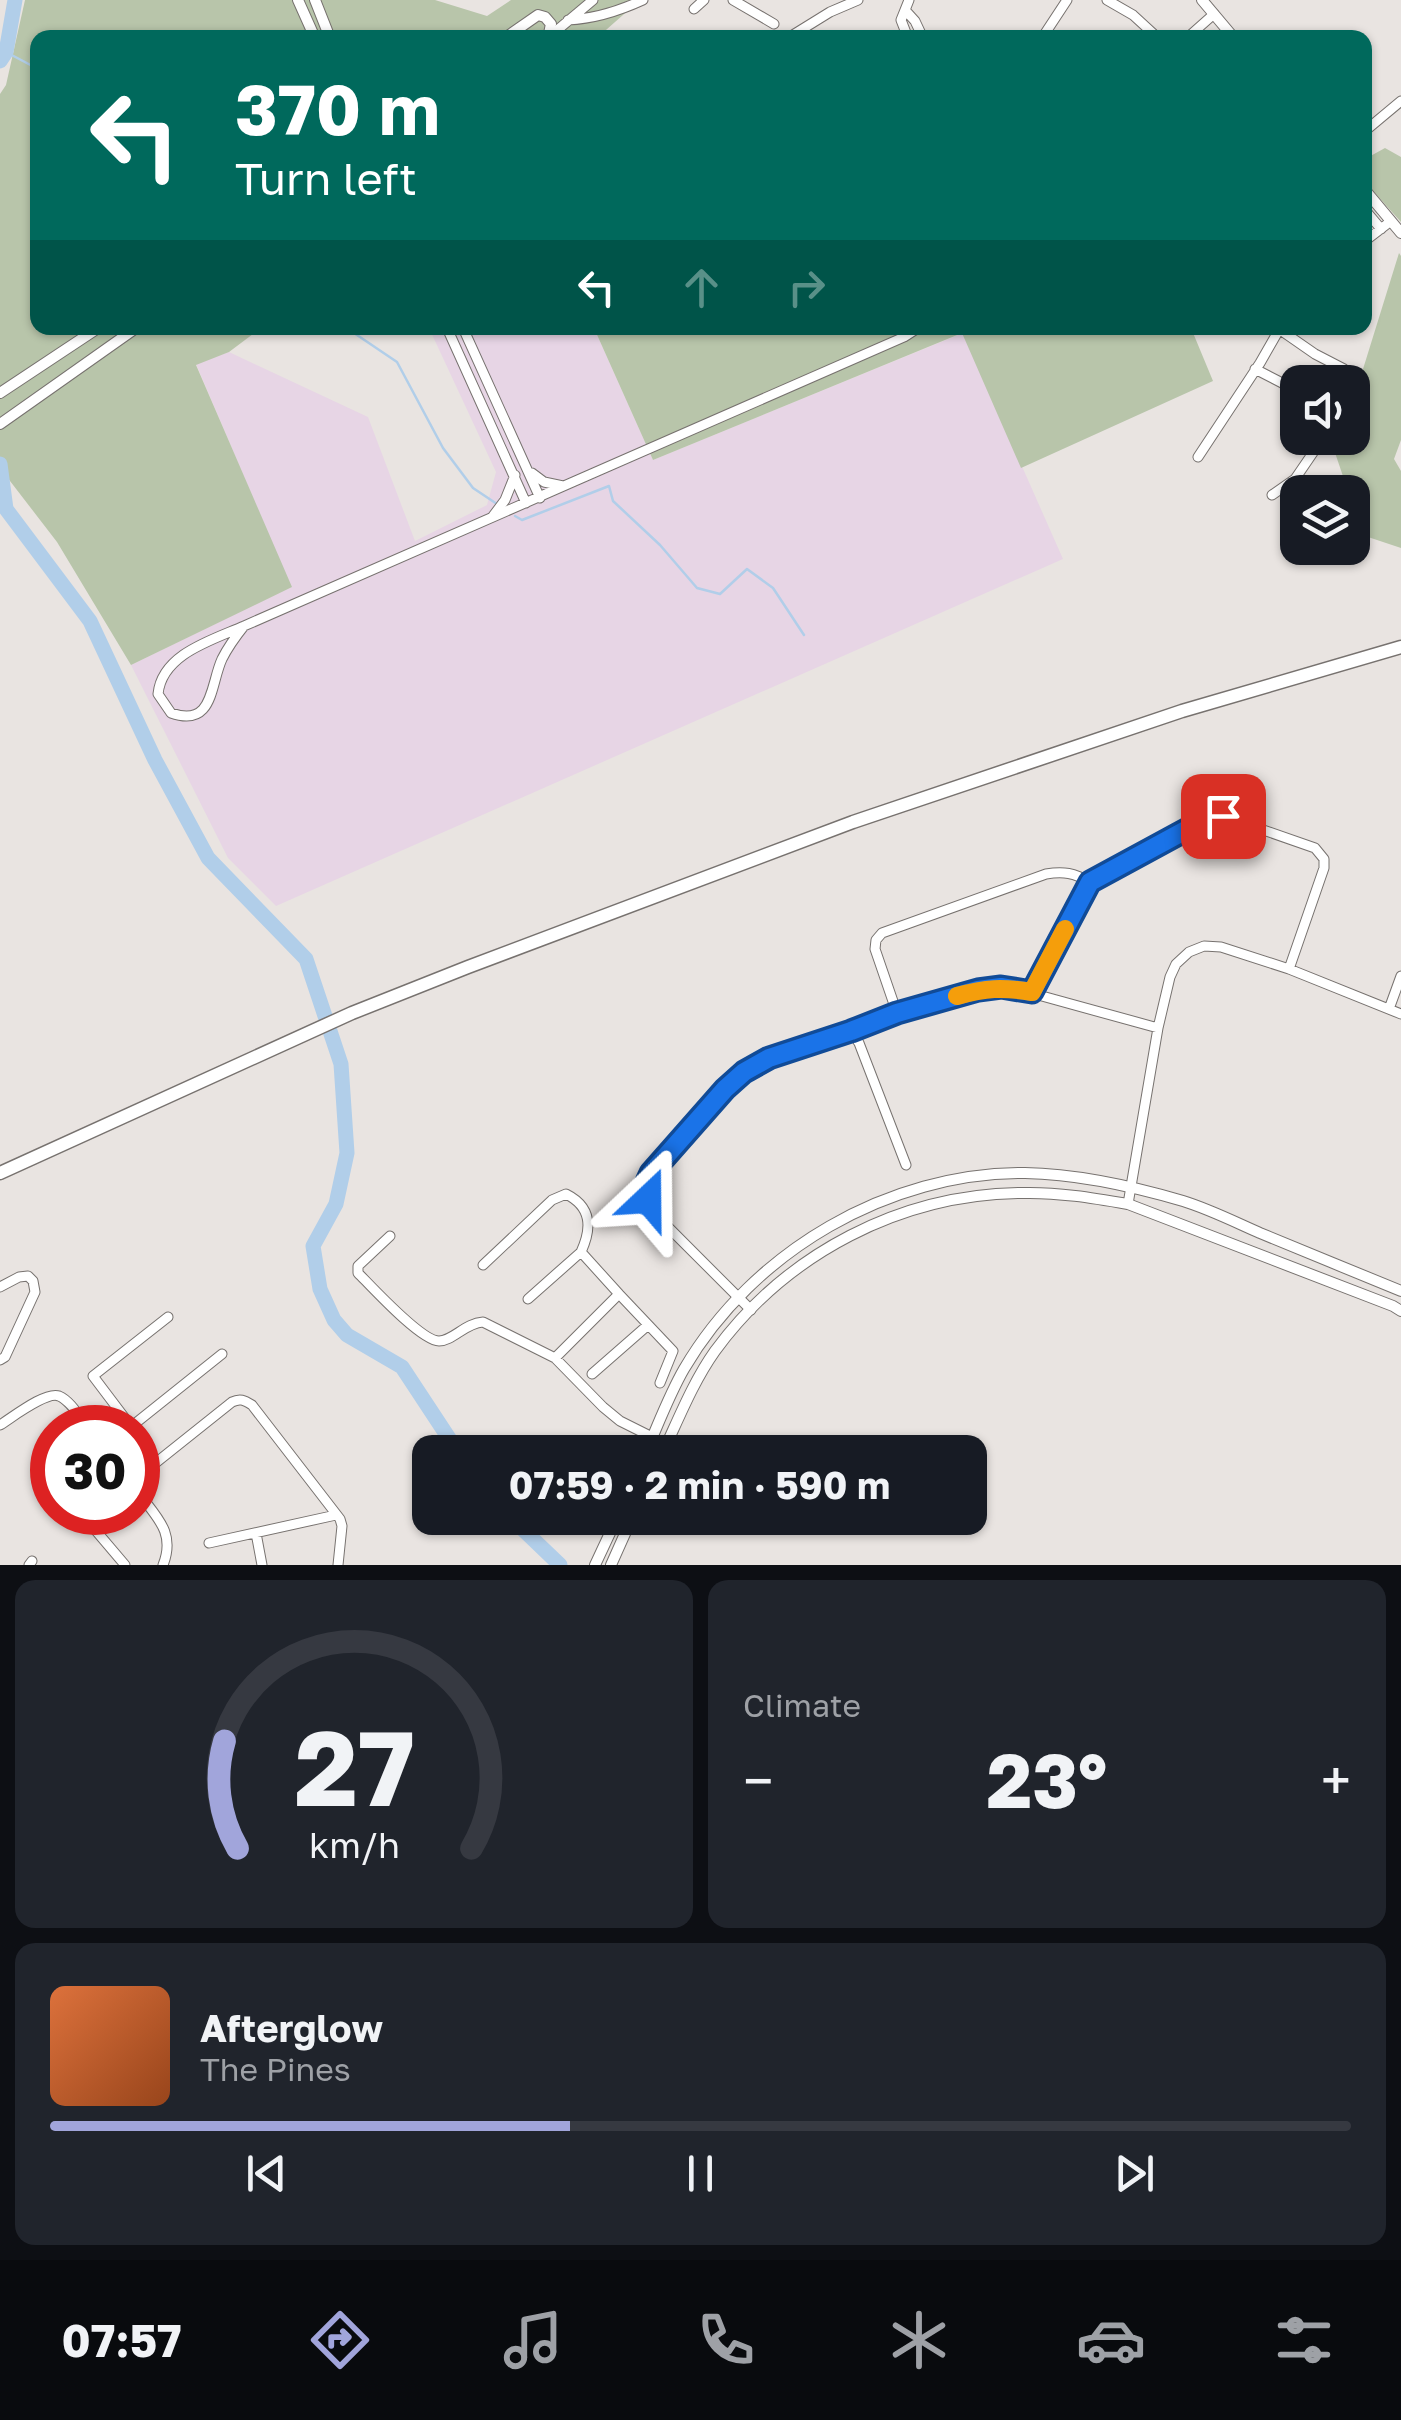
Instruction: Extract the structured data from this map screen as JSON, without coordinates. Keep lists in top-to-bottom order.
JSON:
{
  "page": {
    "turn": ["370 m", "Turn left"],
    "limit": "30",
    "trip": "07:59 · 2 min · 590 m",
    "tile": "Climate",
    "heat": ["−", "23°", "+"],
    "song": ["Afterglow", "The Pines"],
    "tabs": "07:57",
    "gauge": ["27", "km/h"]
  }
}
